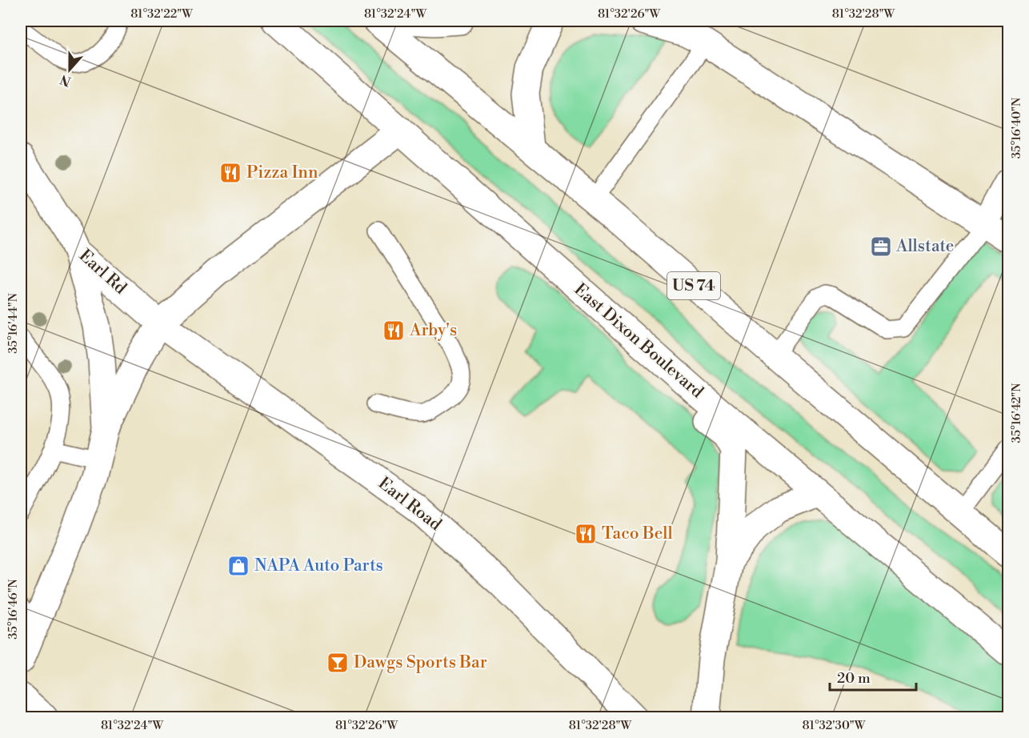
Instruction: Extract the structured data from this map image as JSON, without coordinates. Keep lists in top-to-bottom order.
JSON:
{
  "streets": {
    "main road": [
      "Earl Rd",
      "US 74",
      "East Dixon Boulevard",
      "Earl Road"
    ]
  },
  "crossings": [
    ["Earl Rd", "Earl Road"]
  ],
  "places": {
    "restaurant": ["Pizza Inn", "Arby's", "Taco Bell"],
    "office": ["Allstate"],
    "shop": ["NAPA Auto Parts"],
    "bar": ["Dawgs Sports Bar"]
  },
  "scale_bar": "20 m",
  "north": "bottom",
  "coordinates": [
    "81°32'22\"W",
    "81°32'24\"W",
    "81°32'26\"W",
    "81°32'28\"W",
    "35°16'40\"N",
    "35°16'44\"N",
    "35°16'42\"N",
    "35°16'46\"N",
    "81°32'30\"W"
  ]
}
